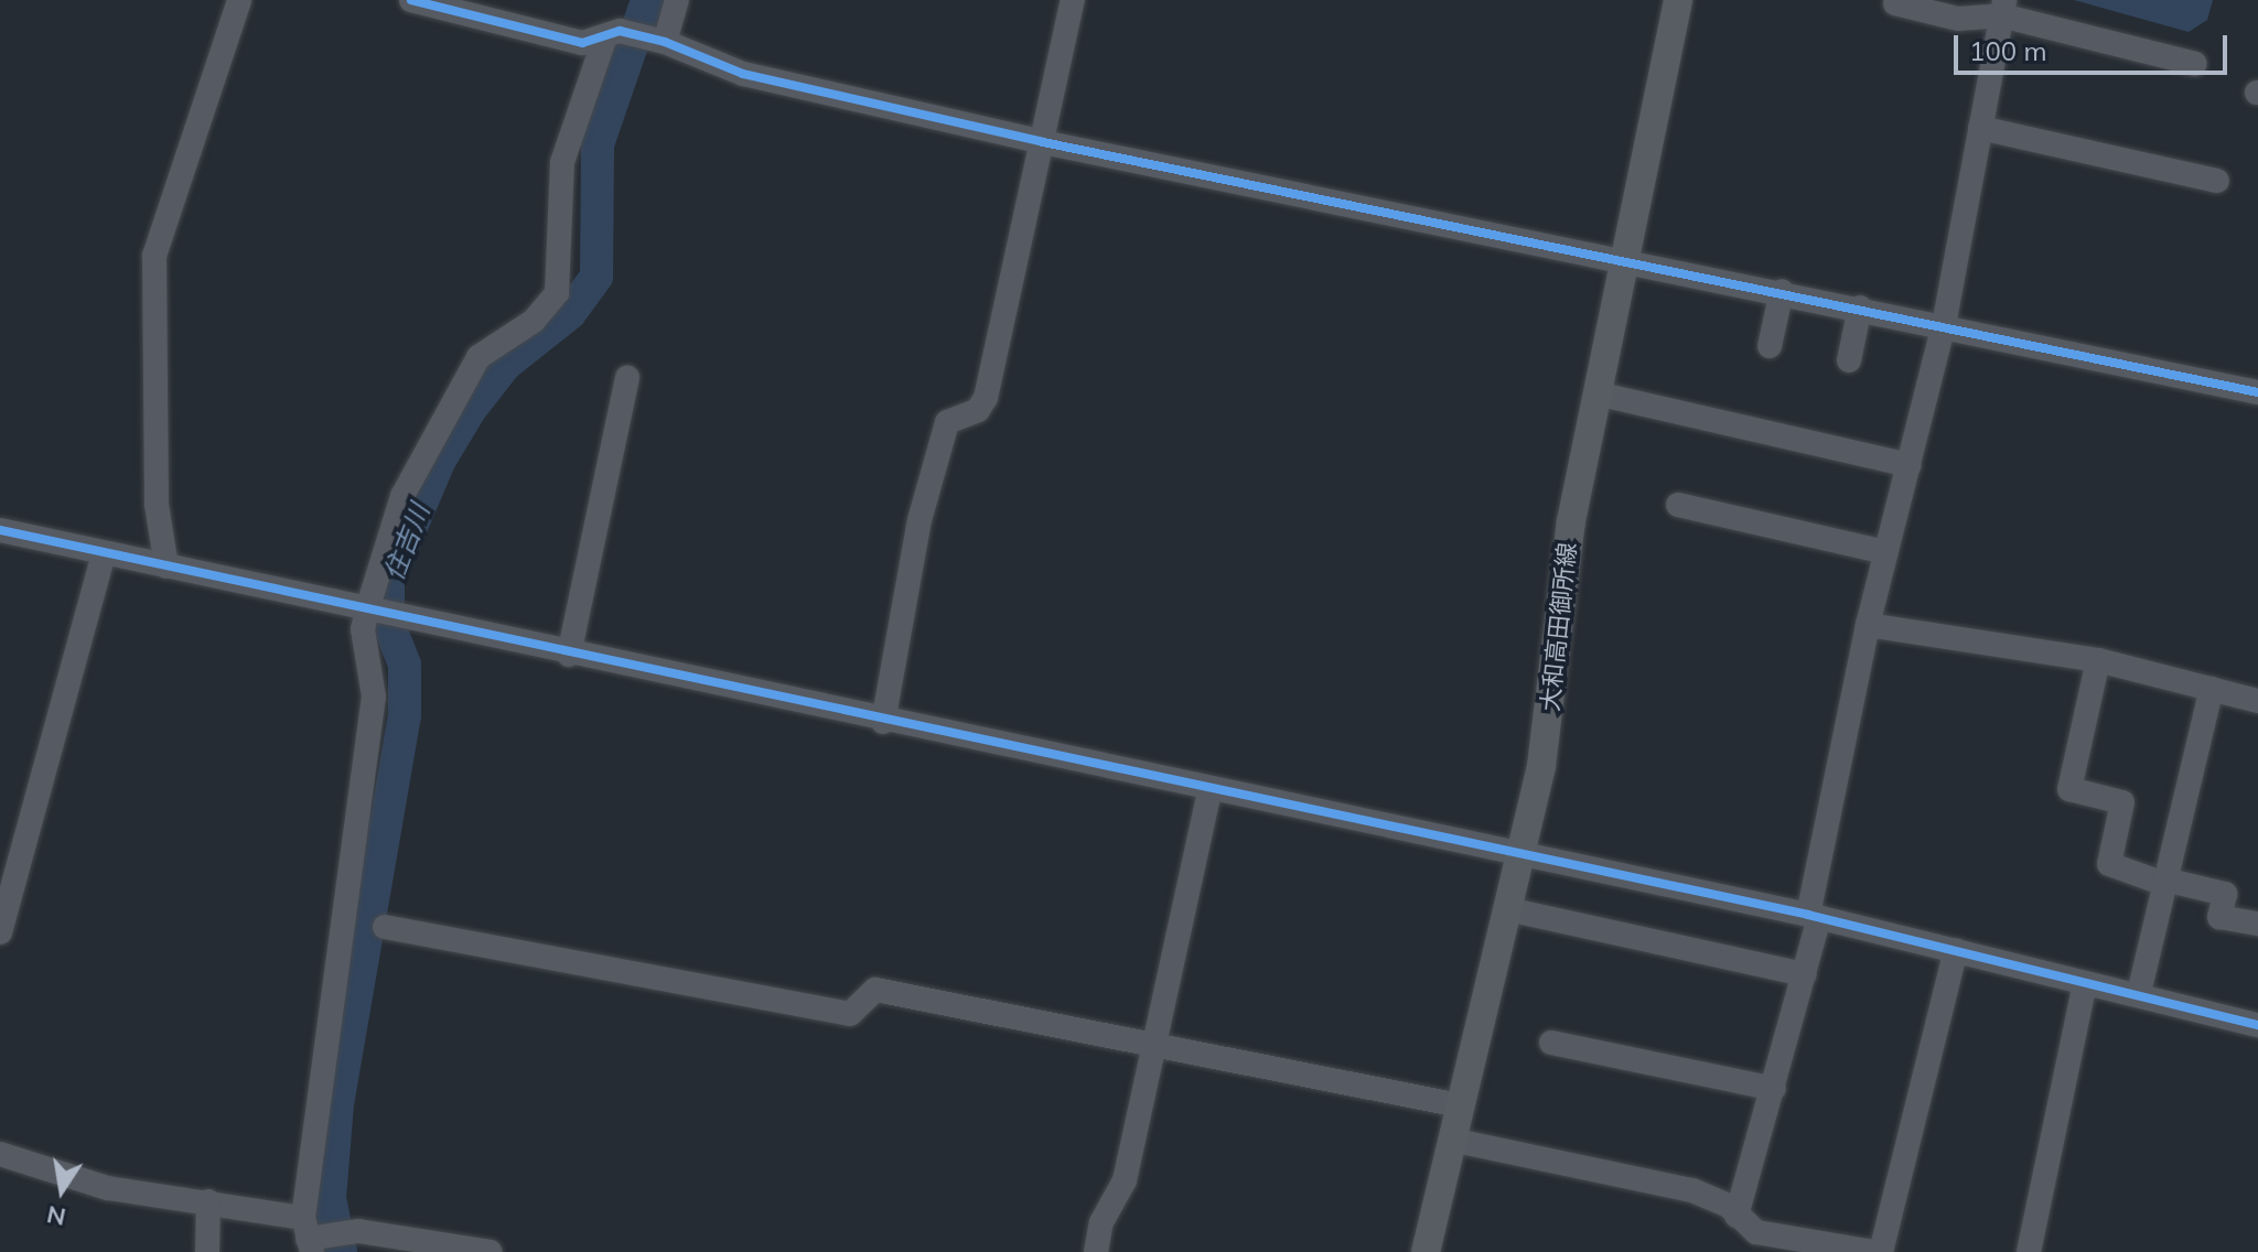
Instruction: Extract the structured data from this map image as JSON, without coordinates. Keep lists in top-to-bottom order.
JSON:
{
  "streets": {
    "main road": ["大和高田御所線"]
  },
  "water": ["住吉川"],
  "scale_bar": "100 m",
  "north": "bottom"
}
